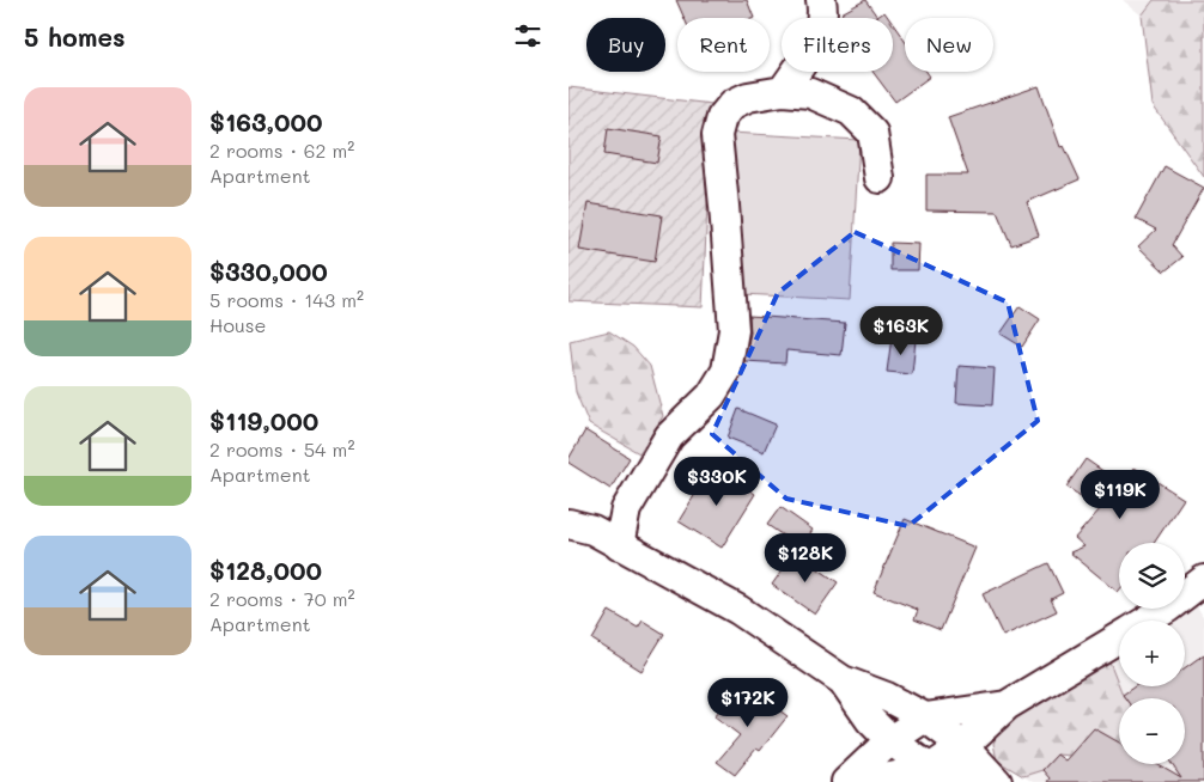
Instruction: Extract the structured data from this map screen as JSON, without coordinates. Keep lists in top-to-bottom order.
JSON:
{
  "page": {
    "heading": "5 homes",
    "chip": [
      "Buy",
      "Rent",
      "Filters",
      "New"
    ],
    "list": [
      {
        "name": "$163,000",
        "note": "2 rooms · 62 m² · Apartment"
      },
      {
        "name": "$330,000",
        "note": "5 rooms · 143 m² · House"
      },
      {
        "name": "$119,000",
        "note": "2 rooms · 54 m² · Apartment"
      },
      {
        "name": "$128,000",
        "note": "2 rooms · 70 m² · Apartment"
      }
    ],
    "price": [
      "$163K",
      "$330K",
      "$119K",
      "$128K",
      "$172K"
    ],
    "map_buttons": ["+", "−"]
  }
}
